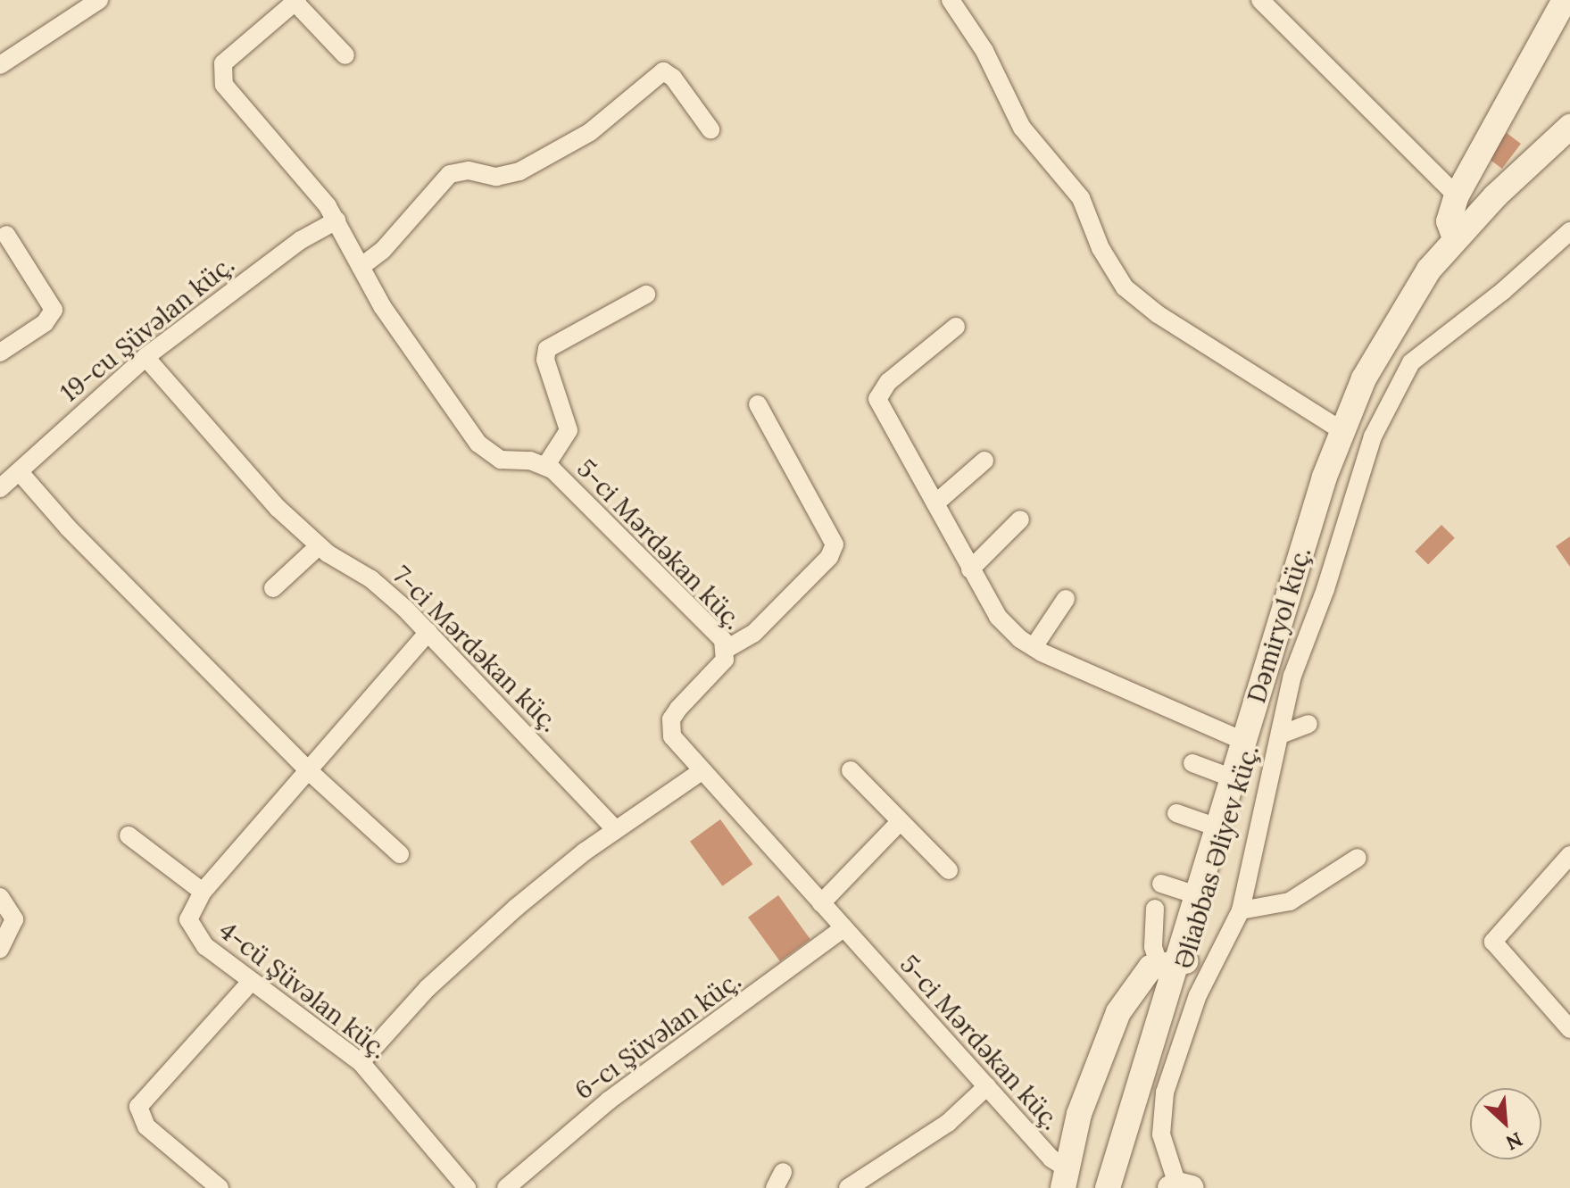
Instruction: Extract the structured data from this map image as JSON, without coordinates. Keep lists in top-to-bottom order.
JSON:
{
  "streets": {
    "main road": ["Dəmiryol küç.", "Əliabbas Əliyev küç."],
    "street": [
      "19-cu Şüvəlan küç.",
      "5-ci Mərdəkan küç.",
      "7-ci Mərdəkan küç.",
      "4-cü Şüvəlan küç.",
      "6-cı Şüvəlan küç."
    ]
  },
  "crossings": [
    ["19-cu Şüvəlan küç.", "5-ci Mərdəkan küç."],
    ["19-cu Şüvəlan küç.", "7-ci Mərdəkan küç."],
    ["5-ci Mərdəkan küç.", "6-cı Şüvəlan küç."],
    ["Dəmiryol küç.", "Əliabbas Əliyev küç."],
    ["7-ci Mərdəkan küç.", "4-cü Şüvəlan küç."]
  ],
  "north": "bottom right"
}
